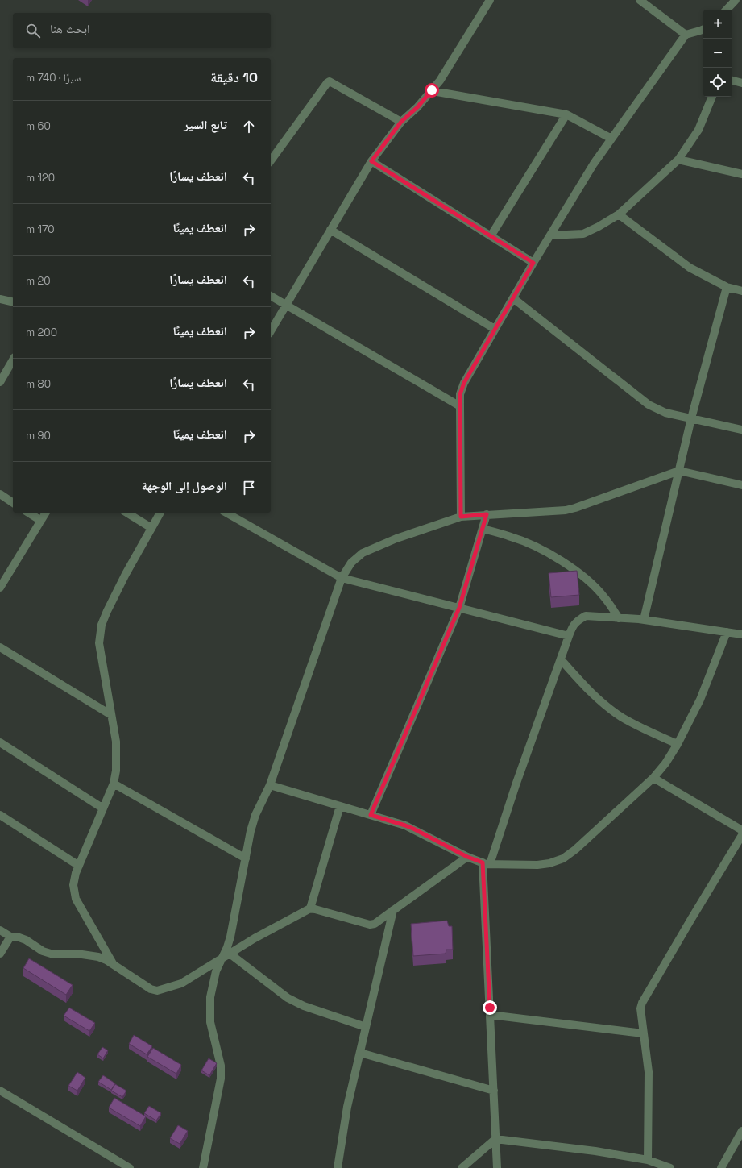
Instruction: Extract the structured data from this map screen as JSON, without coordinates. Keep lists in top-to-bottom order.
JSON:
{
  "page": {
    "map_buttons": ["+", "−"],
    "search": "ابحث هنا",
    "heading": ["10 دقيقة", "سيرًا · 740 m"],
    "list": [
      ["تابع السير", "60 m"],
      ["انعطف يسارًا", "120 m"],
      ["انعطف يمينًا", "170 m"],
      ["انعطف يسارًا", "20 m"],
      ["انعطف يمينًا", "200 m"],
      ["انعطف يسارًا", "80 m"],
      ["انعطف يمينًا", "90 m"],
      "الوصول إلى الوجهة"
    ]
  }
}
